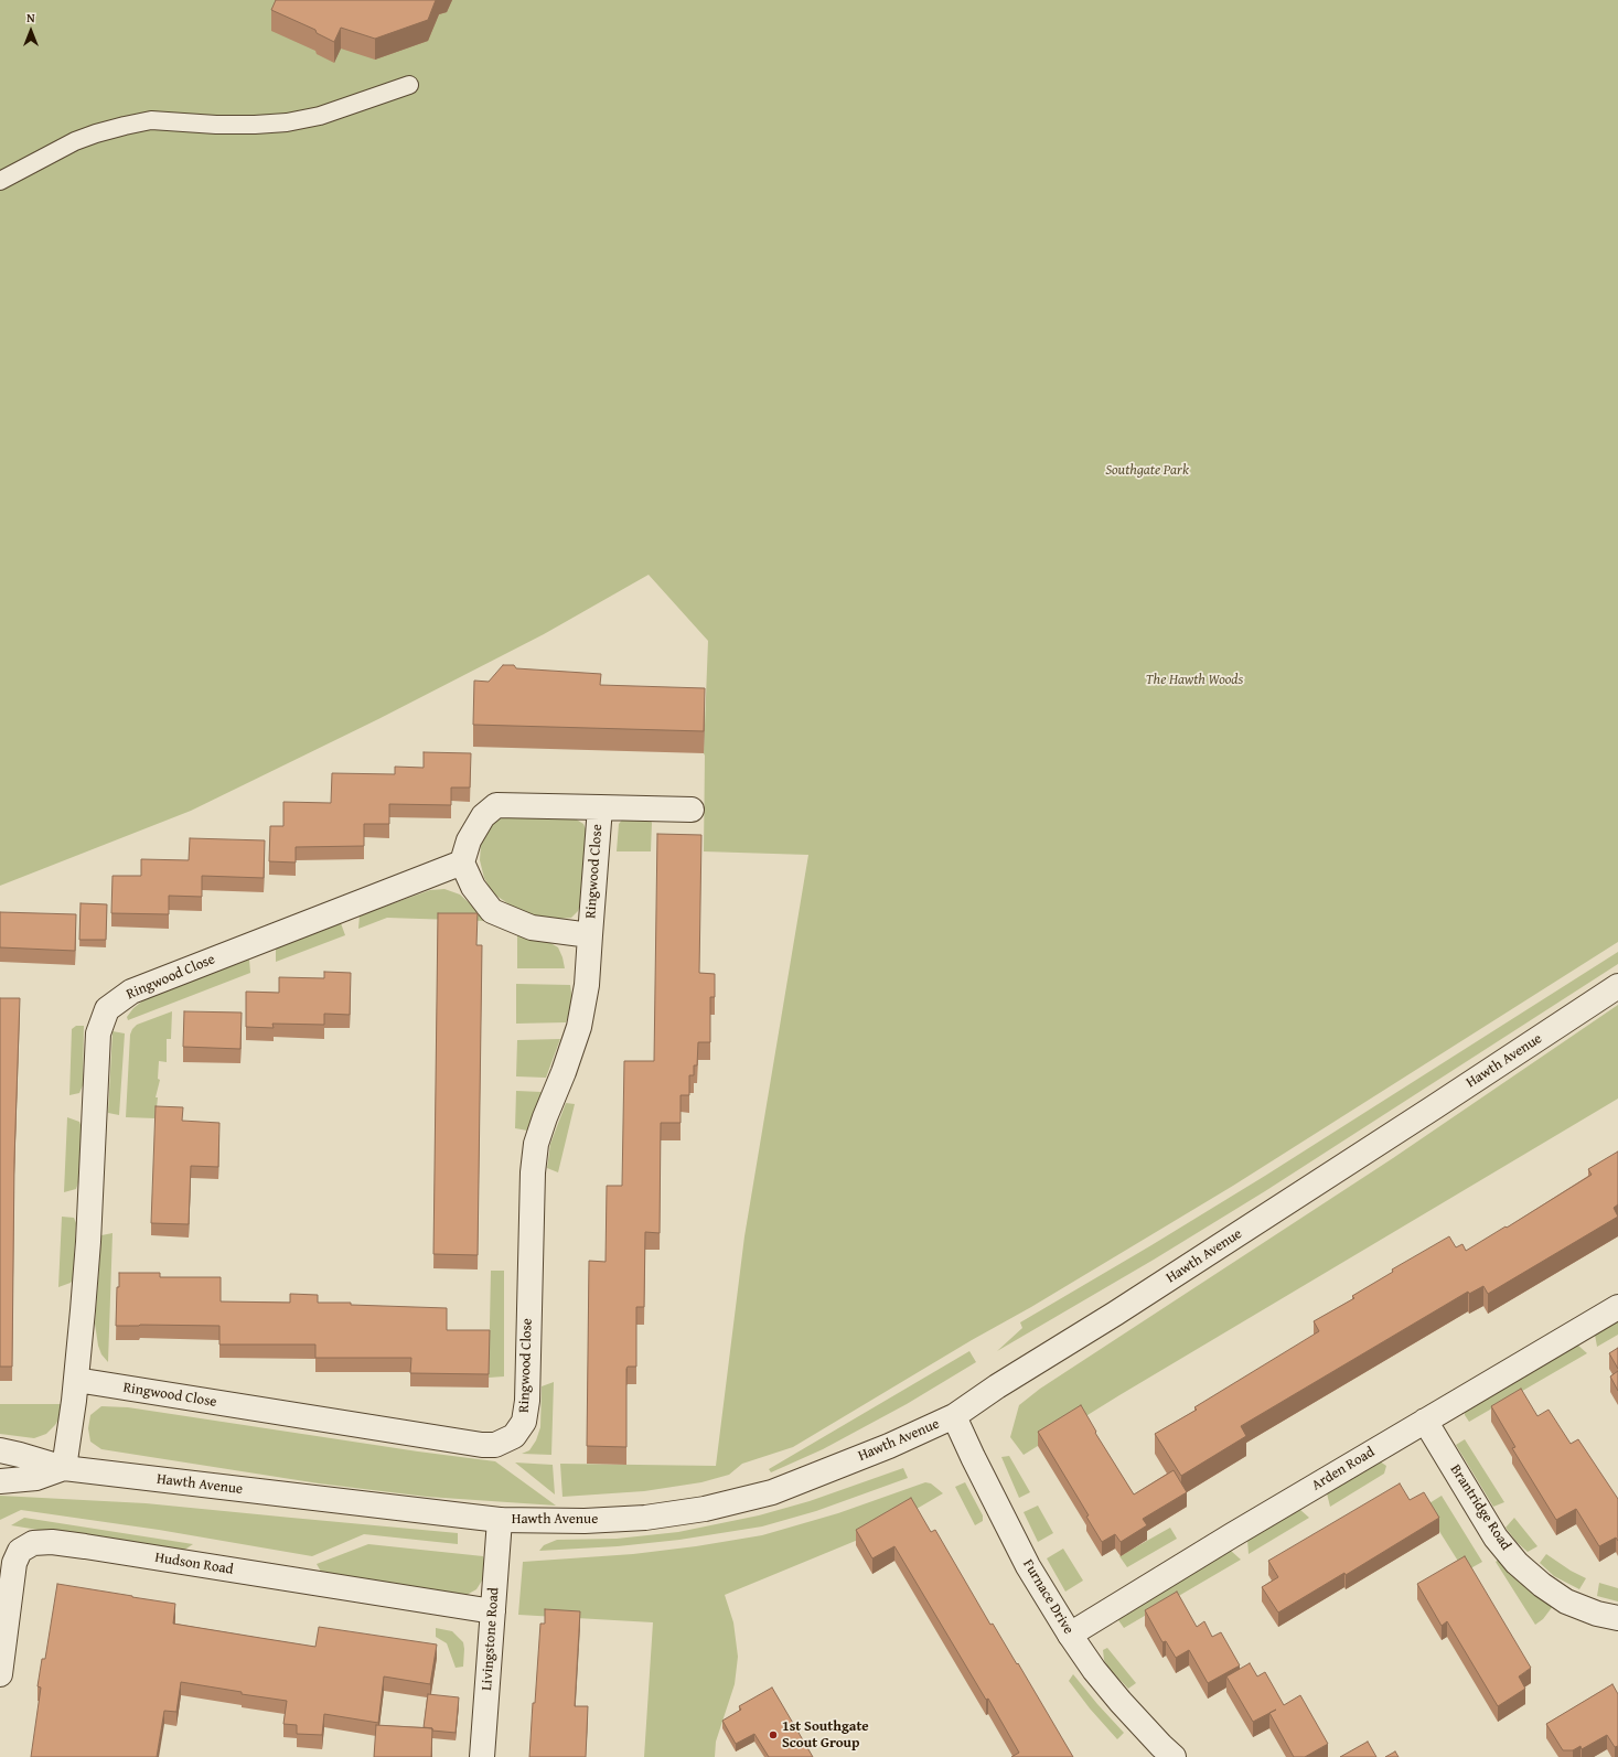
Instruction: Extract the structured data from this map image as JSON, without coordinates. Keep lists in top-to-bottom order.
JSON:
{
  "streets": {
    "street": [
      "Ringwood Close",
      "Hawth Avenue",
      "Arden Road",
      "Brantridge Road",
      "Hudson Road",
      "Furnace Drive",
      "Livingstone Road"
    ]
  },
  "crossings": [
    ["Ringwood Close", "Hawth Avenue"],
    ["Hawth Avenue", "Furnace Drive"],
    ["Hawth Avenue", "Livingstone Road"],
    ["Arden Road", "Brantridge Road"],
    ["Arden Road", "Furnace Drive"],
    ["Hudson Road", "Livingstone Road"]
  ],
  "parks": ["Southgate Park", "The Hawth Woods"],
  "places": ["1st Southgate Scout Group"],
  "north": "top"
}
